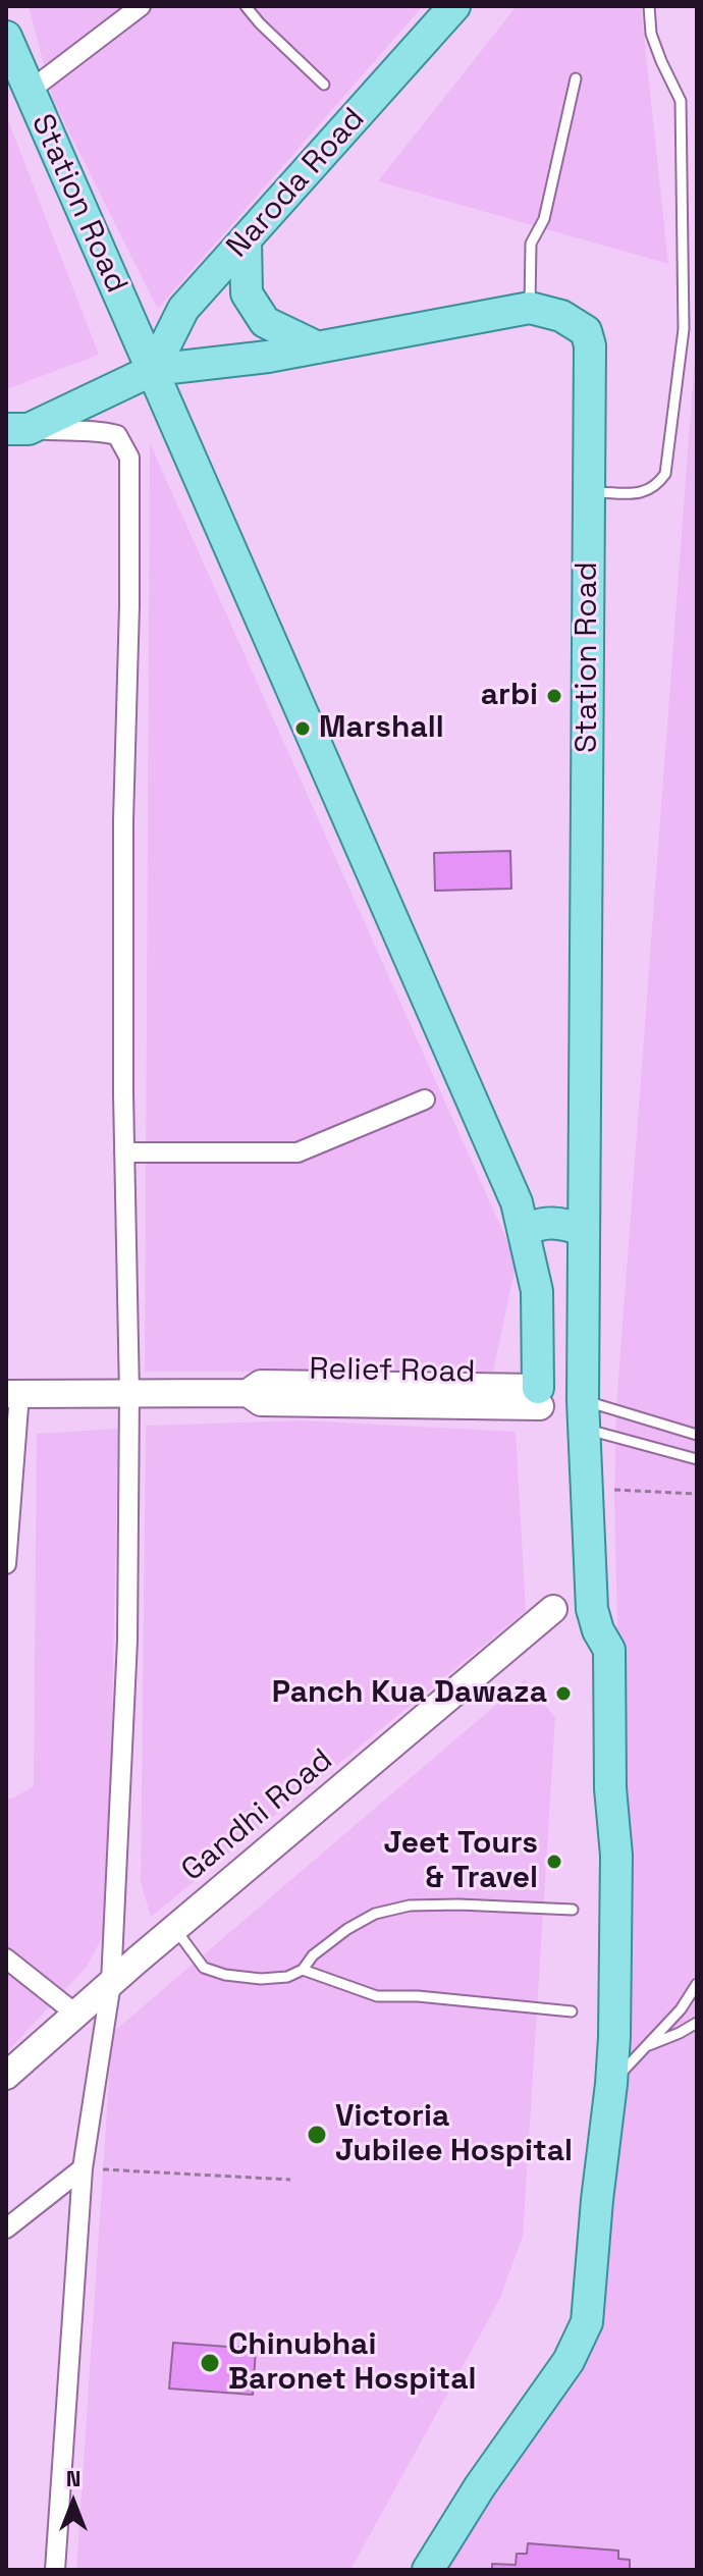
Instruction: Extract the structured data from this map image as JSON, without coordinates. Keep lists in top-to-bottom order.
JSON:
{
  "streets": {
    "main road": [
      "Naroda Road",
      "Station Road",
      "Relief Road",
      "Gandhi Road"
    ]
  },
  "crossings": [
    ["Naroda Road", "Station Road"],
    ["Station Road", "Relief Road"]
  ],
  "places": [
    "arbi",
    "Marshall",
    "Panch Kua Dawaza",
    "Jeet Tours & Travel",
    "Victoria Jubilee Hospital",
    "Chinubhai Baronet Hospital"
  ],
  "north": "top"
}
